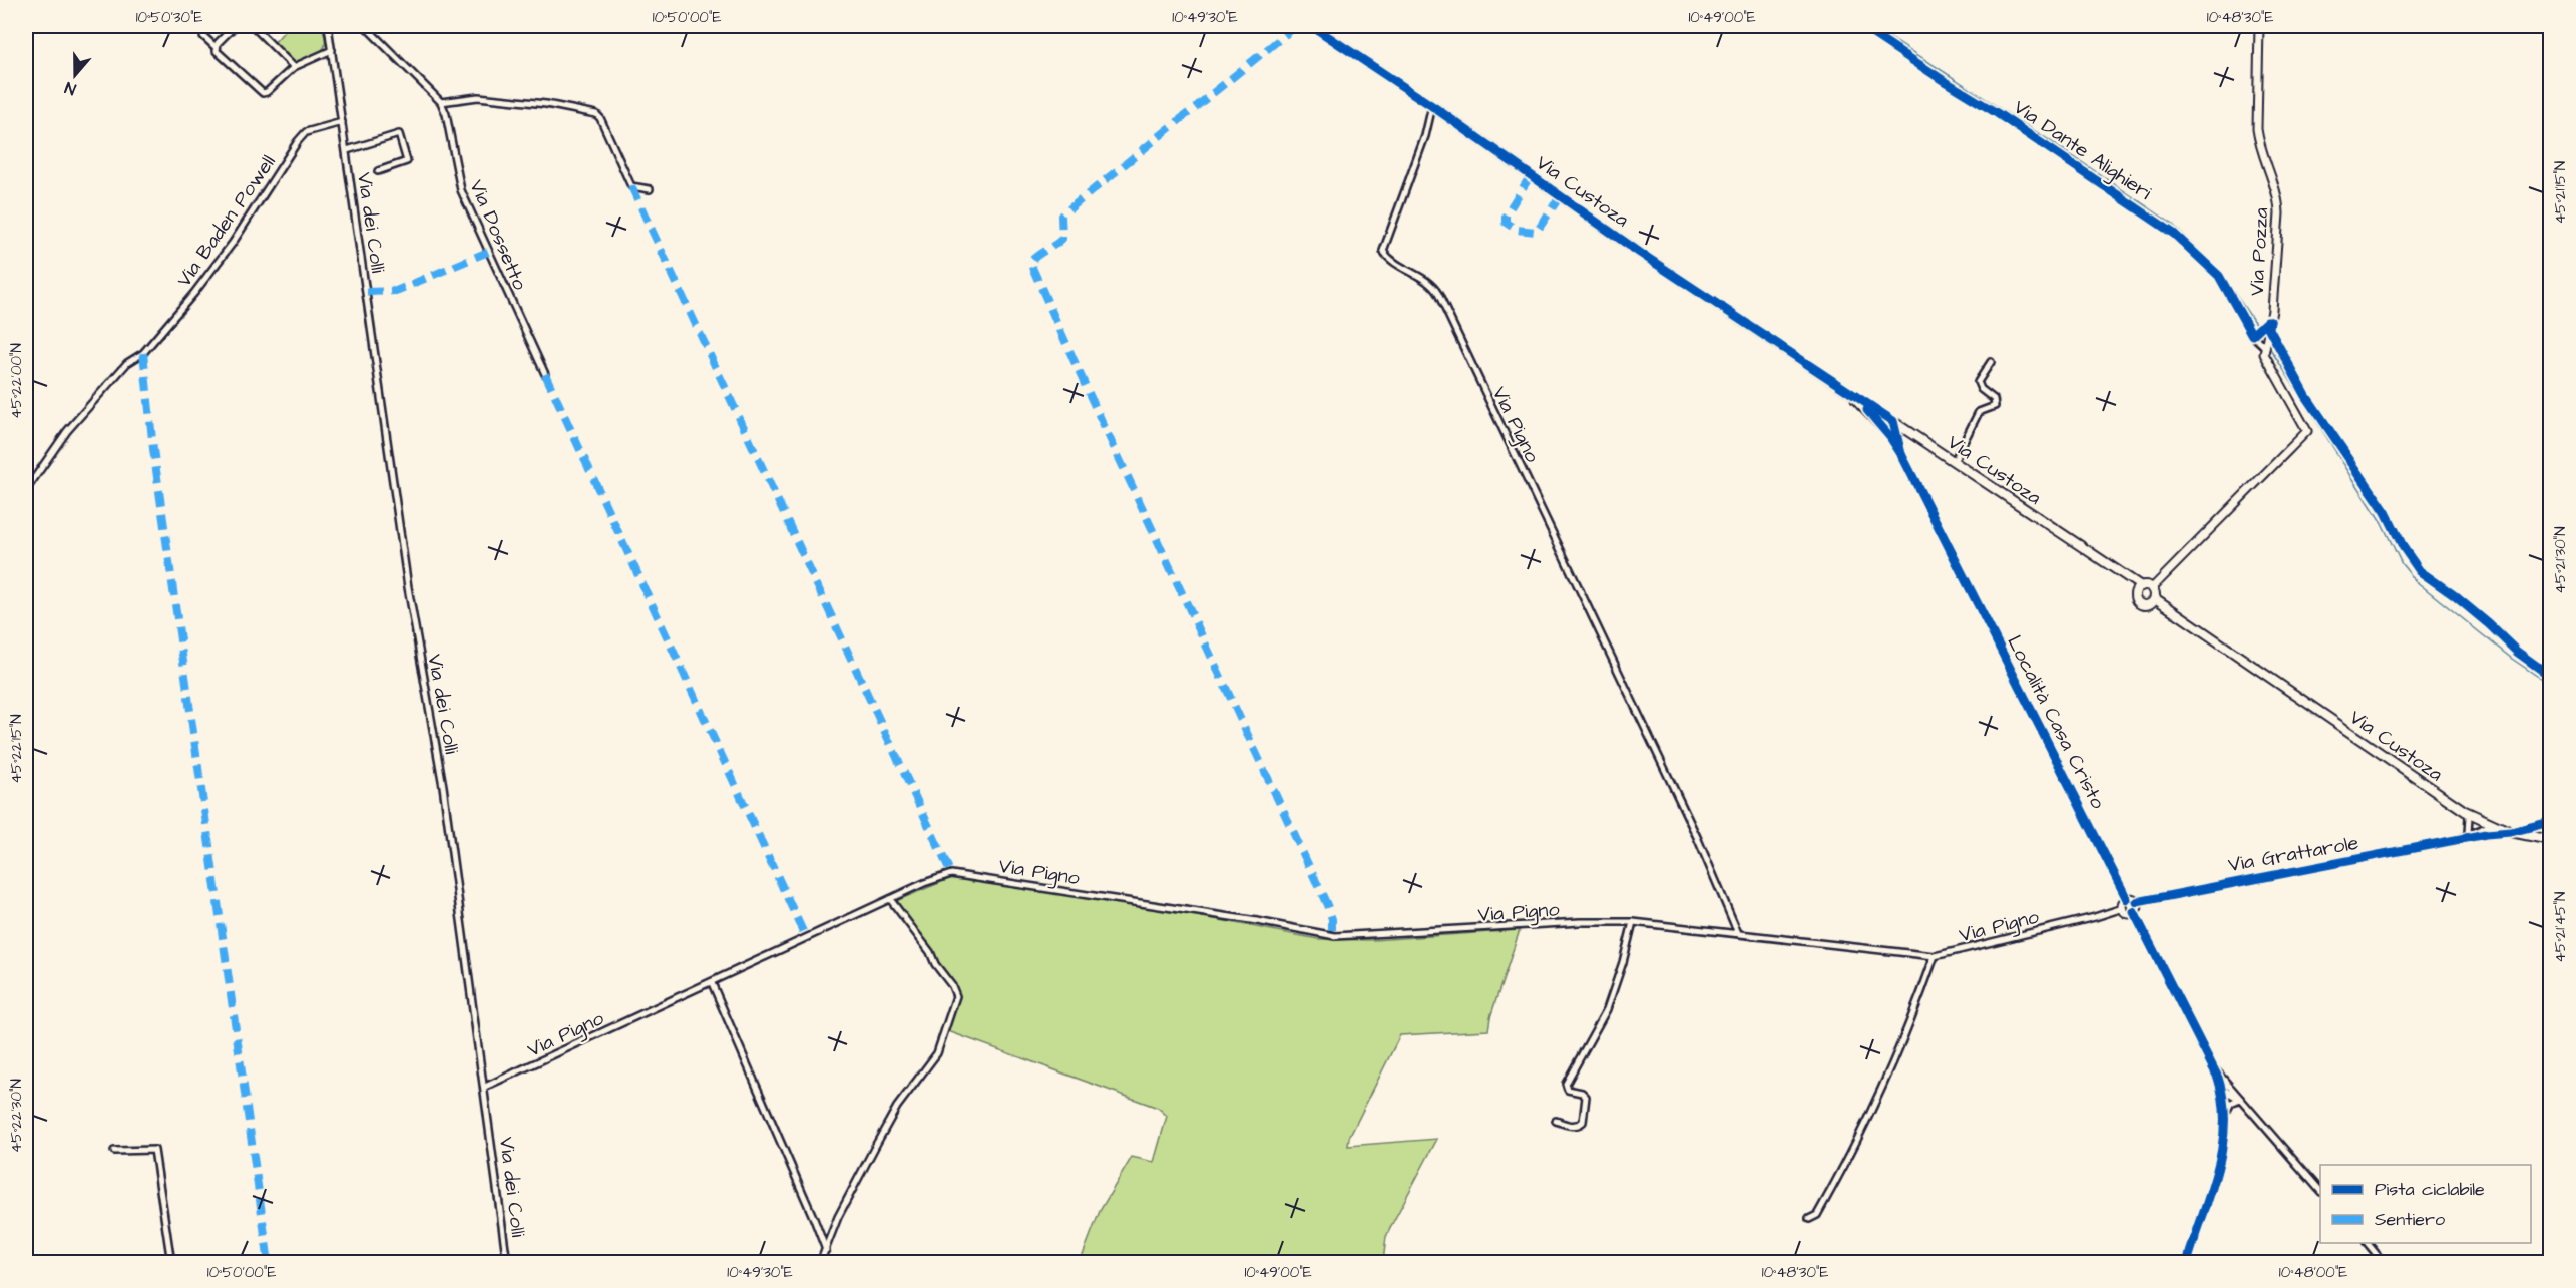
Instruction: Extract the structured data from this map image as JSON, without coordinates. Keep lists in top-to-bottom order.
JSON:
{
  "streets": {
    "main road": ["Via Custoza"],
    "street": [
      "Via Dante Alighieri",
      "Via Baden Powell",
      "Via dei Colli",
      "Via Dossetto",
      "Via Pozza",
      "Via Pigno",
      "Località Casa Cristo",
      "Via Grattarole"
    ]
  },
  "crossings": [
    ["Via Dante Alighieri", "Via Pozza"],
    ["Via Custoza", "Via Pigno"],
    ["Via Custoza", "Via Grattarole"],
    ["Via Baden Powell", "Via dei Colli"],
    ["Via dei Colli", "Via Pigno"],
    ["Via Pigno", "Località Casa Cristo"],
    ["Via Pigno", "Via Grattarole"],
    ["Località Casa Cristo", "Via Grattarole"]
  ],
  "legend": ["Pista ciclabile", "Sentiero"],
  "north": "bottom",
  "coordinates": [
    "10°50'30\"E",
    "10°50'00\"E",
    "10°49'30\"E",
    "10°49'00\"E",
    "10°48'30\"E",
    "45°21'15\"N",
    "45°22'00\"N",
    "45°21'30\"N",
    "45°22'15\"N",
    "45°21'45\"N",
    "45°22'30\"N",
    "10°48'00\"E"
  ]
}
